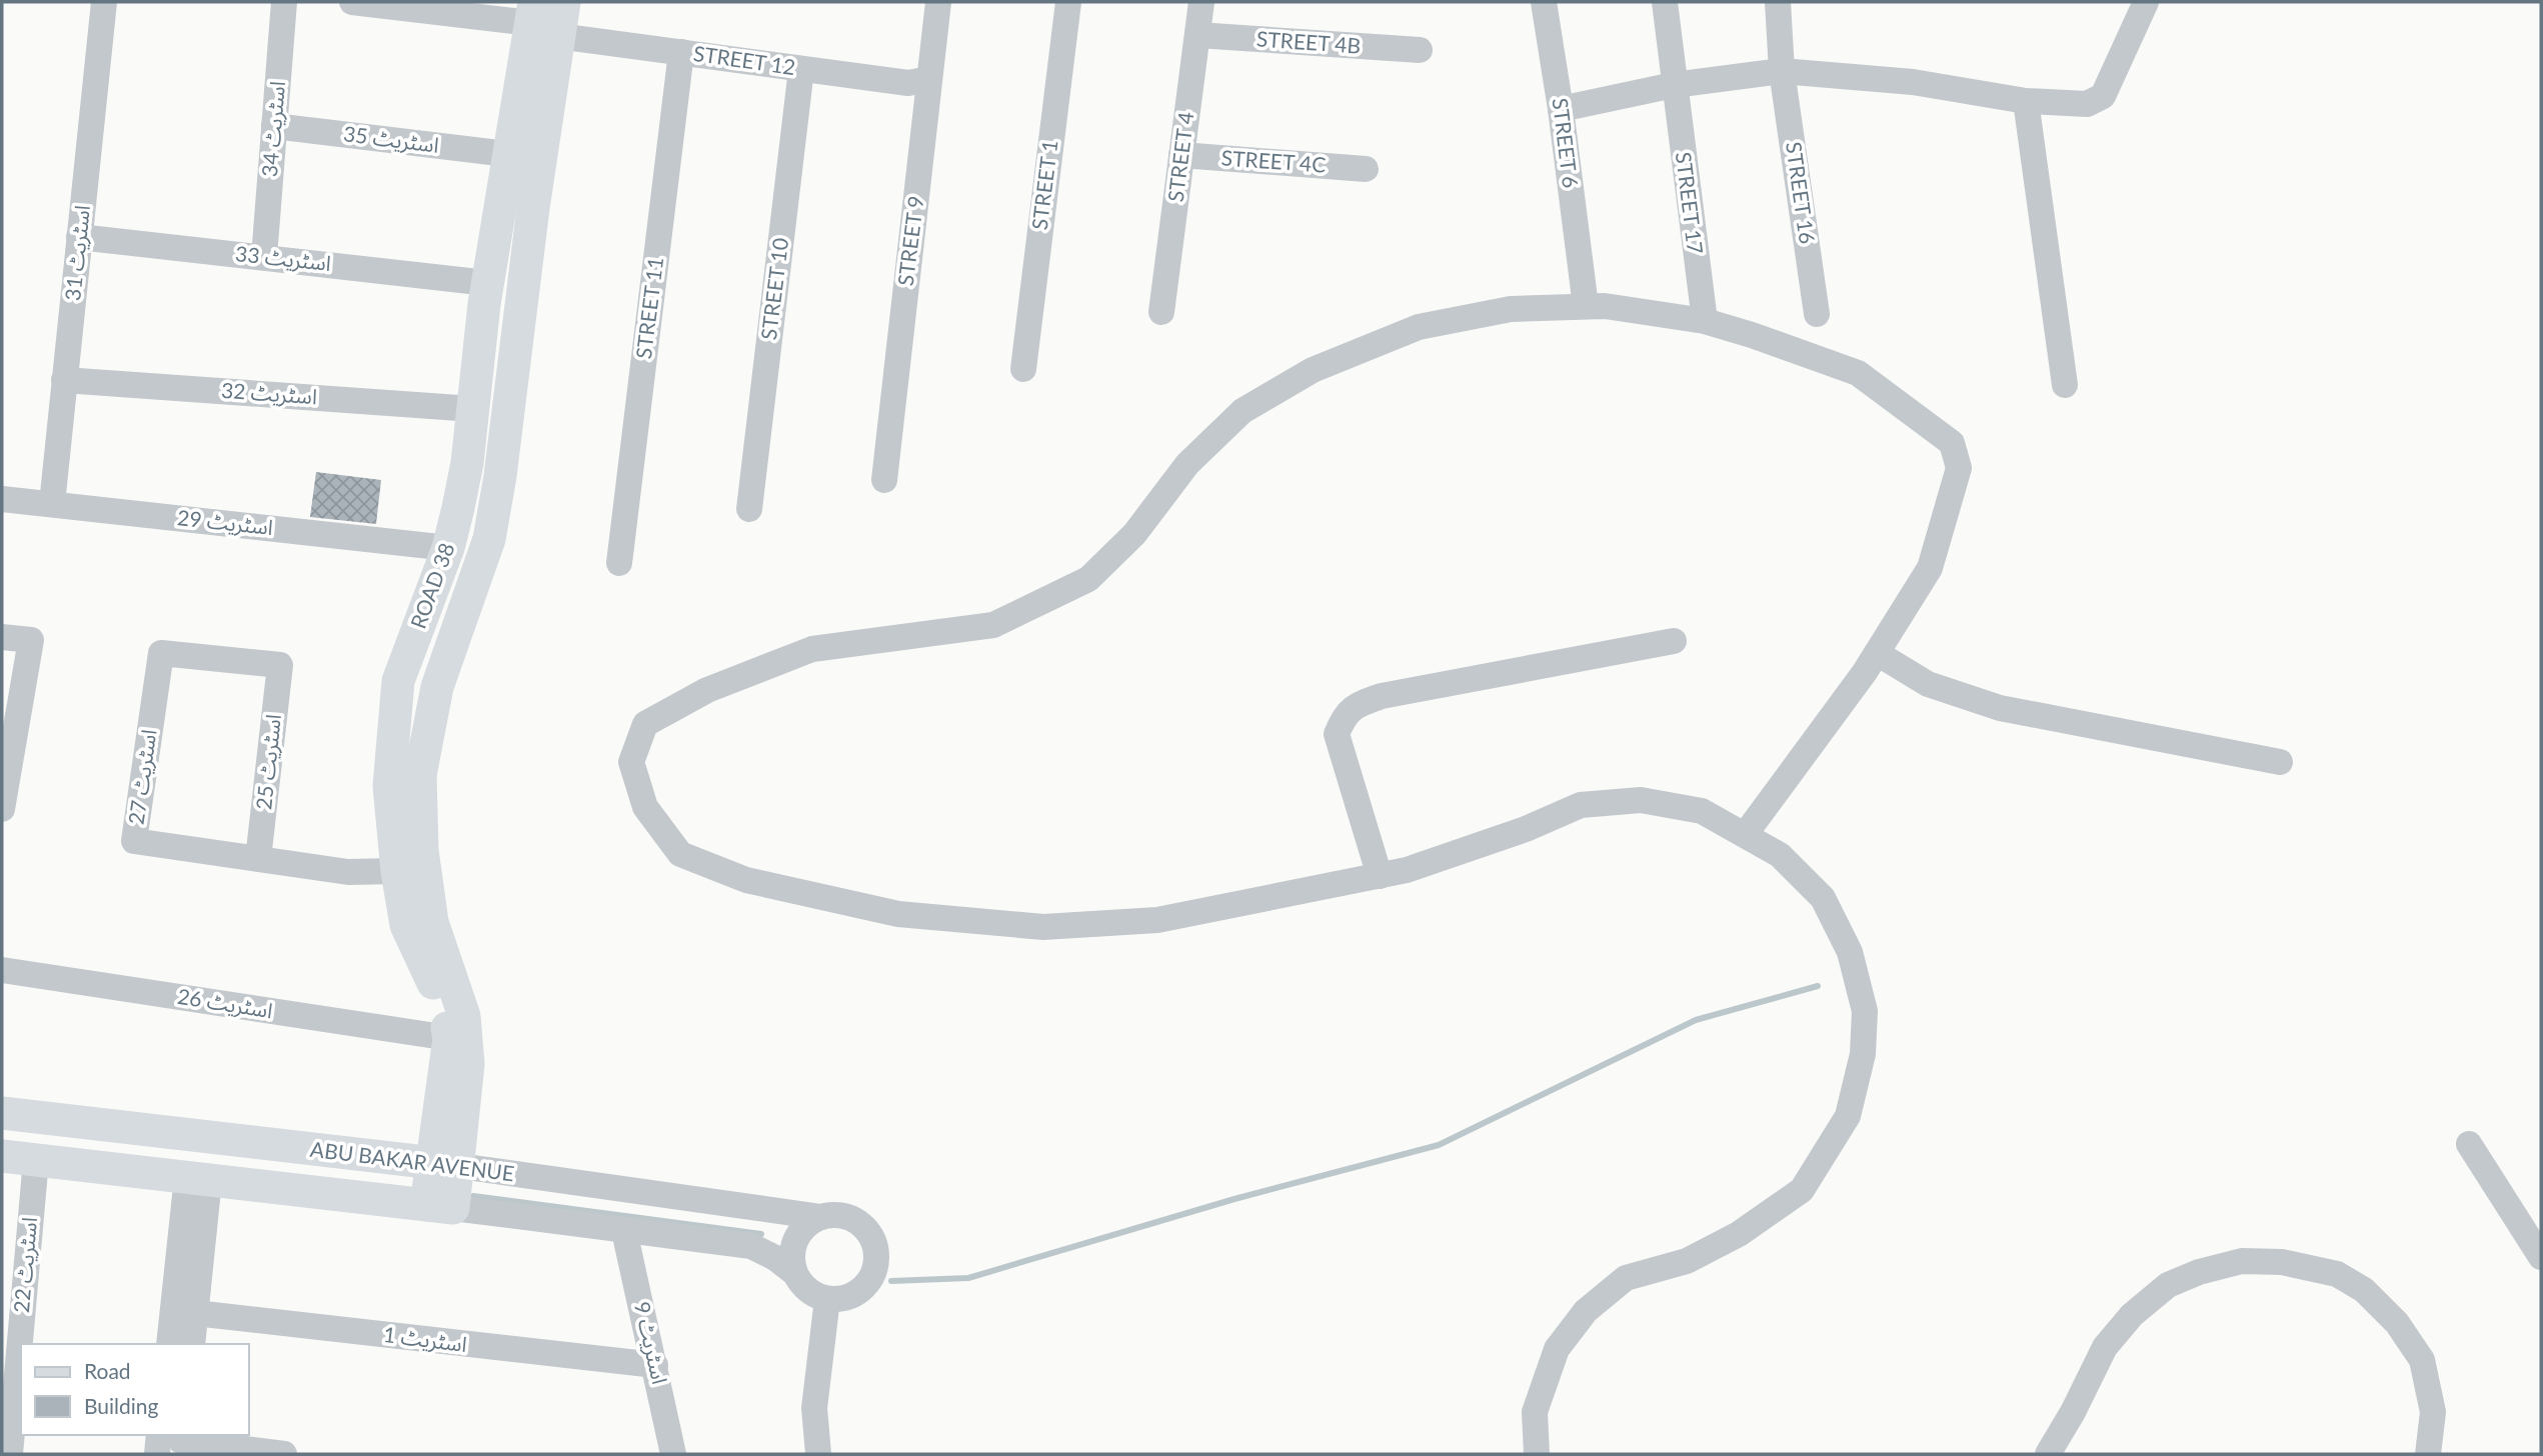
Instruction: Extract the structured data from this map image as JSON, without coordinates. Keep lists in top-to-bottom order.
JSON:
{
  "streets": {
    "main road": ["ROAD 38", "ABU BAKAR AVENUE"],
    "street": [
      "STREET 4B",
      "STREET 12",
      "اسٹریٹ 34",
      "اسٹریٹ 35",
      "STREET 6",
      "STREET 4",
      "STREET 4C",
      "STREET 1",
      "STREET 16",
      "STREET 17",
      "STREET 9",
      "اسٹریٹ 31",
      "اسٹریٹ 33",
      "STREET 10",
      "STREET 11",
      "اسٹریٹ 32",
      "اسٹریٹ 29",
      "اسٹریٹ 25",
      "اسٹریٹ 27",
      "اسٹریٹ 26",
      "اسٹریٹ 22",
      "اسٹریٹ 1",
      "اسٹریٹ 9"
    ]
  },
  "crossings": [
    ["STREET 4B", "STREET 4"],
    ["STREET 12", "STREET 9"],
    ["STREET 12", "STREET 10"],
    ["STREET 12", "STREET 11"],
    ["STREET 12", "ROAD 38"],
    ["اسٹریٹ 34", "اسٹریٹ 35"],
    ["اسٹریٹ 34", "اسٹریٹ 33"],
    ["اسٹریٹ 35", "ROAD 38"],
    ["STREET 4", "STREET 4C"],
    ["اسٹریٹ 31", "اسٹریٹ 33"],
    ["اسٹریٹ 31", "اسٹریٹ 32"],
    ["اسٹریٹ 31", "اسٹریٹ 29"],
    ["اسٹریٹ 33", "ROAD 38"],
    ["اسٹریٹ 32", "ROAD 38"],
    ["اسٹریٹ 29", "ROAD 38"],
    ["ROAD 38", "اسٹریٹ 27"],
    ["ROAD 38", "اسٹریٹ 26"],
    ["ROAD 38", "ABU BAKAR AVENUE"],
    ["اسٹریٹ 25", "اسٹریٹ 27"],
    ["ABU BAKAR AVENUE", "اسٹریٹ 22"],
    ["ABU BAKAR AVENUE", "اسٹریٹ 9"],
    ["اسٹریٹ 1", "اسٹریٹ 9"]
  ],
  "legend": ["Road", "Building"]
}
